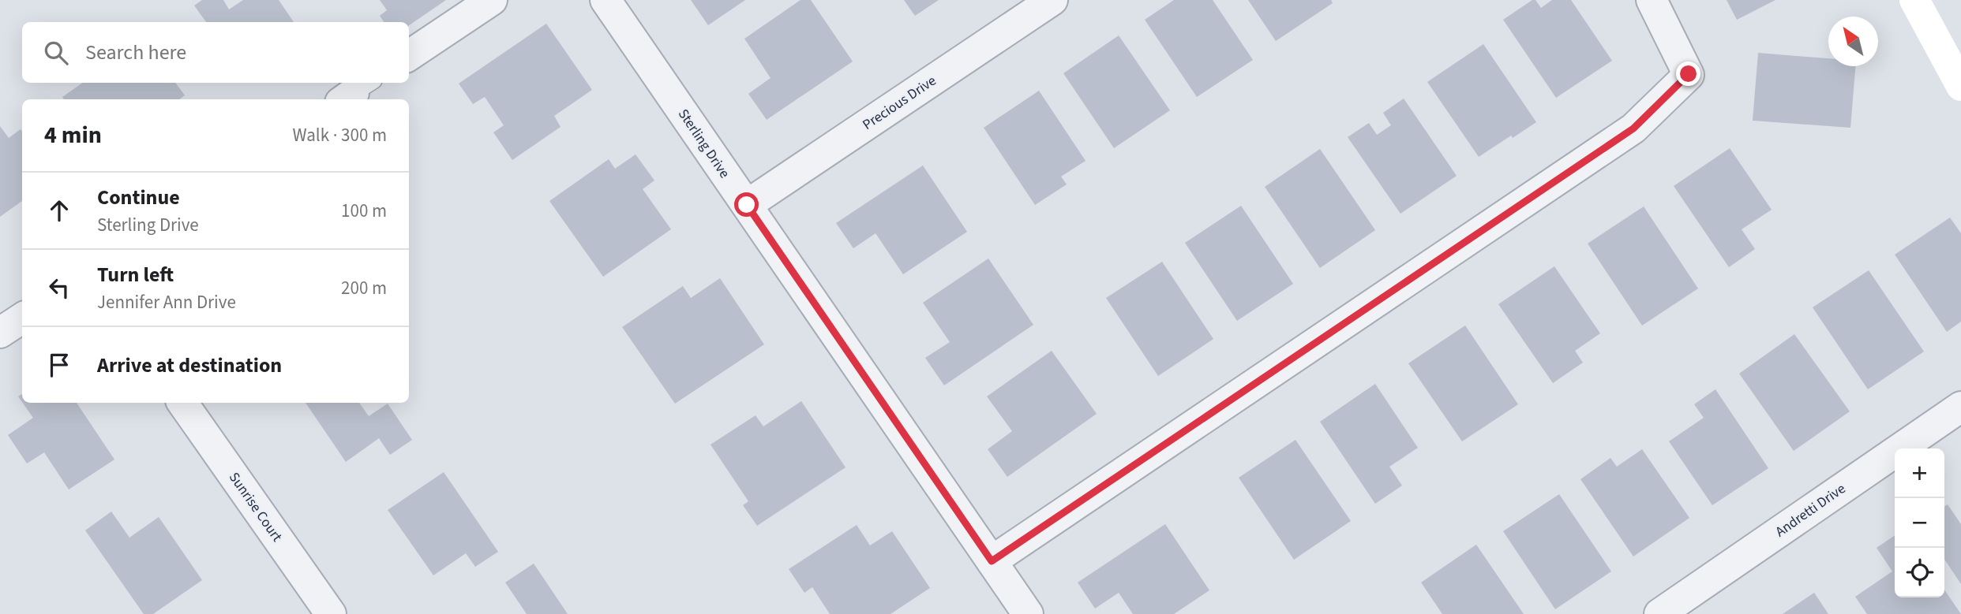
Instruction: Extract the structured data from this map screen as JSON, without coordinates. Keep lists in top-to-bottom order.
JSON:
{
  "streets": {
    "street": [
      "Precious Drive",
      "Sterling Drive",
      "Sunrise Court",
      "Andretti Drive"
    ]
  },
  "crossings": [
    ["Precious Drive", "Sterling Drive"]
  ],
  "north": "top left",
  "page": {
    "search": "Search here",
    "heading": ["4 min", "Walk · 300 m"],
    "list": [
      ["Continue", "Sterling Drive", "100 m"],
      ["Turn left", "Jennifer Ann Drive", "200 m"],
      "Arrive at destination"
    ],
    "map_buttons": ["+", "−"]
  }
}
